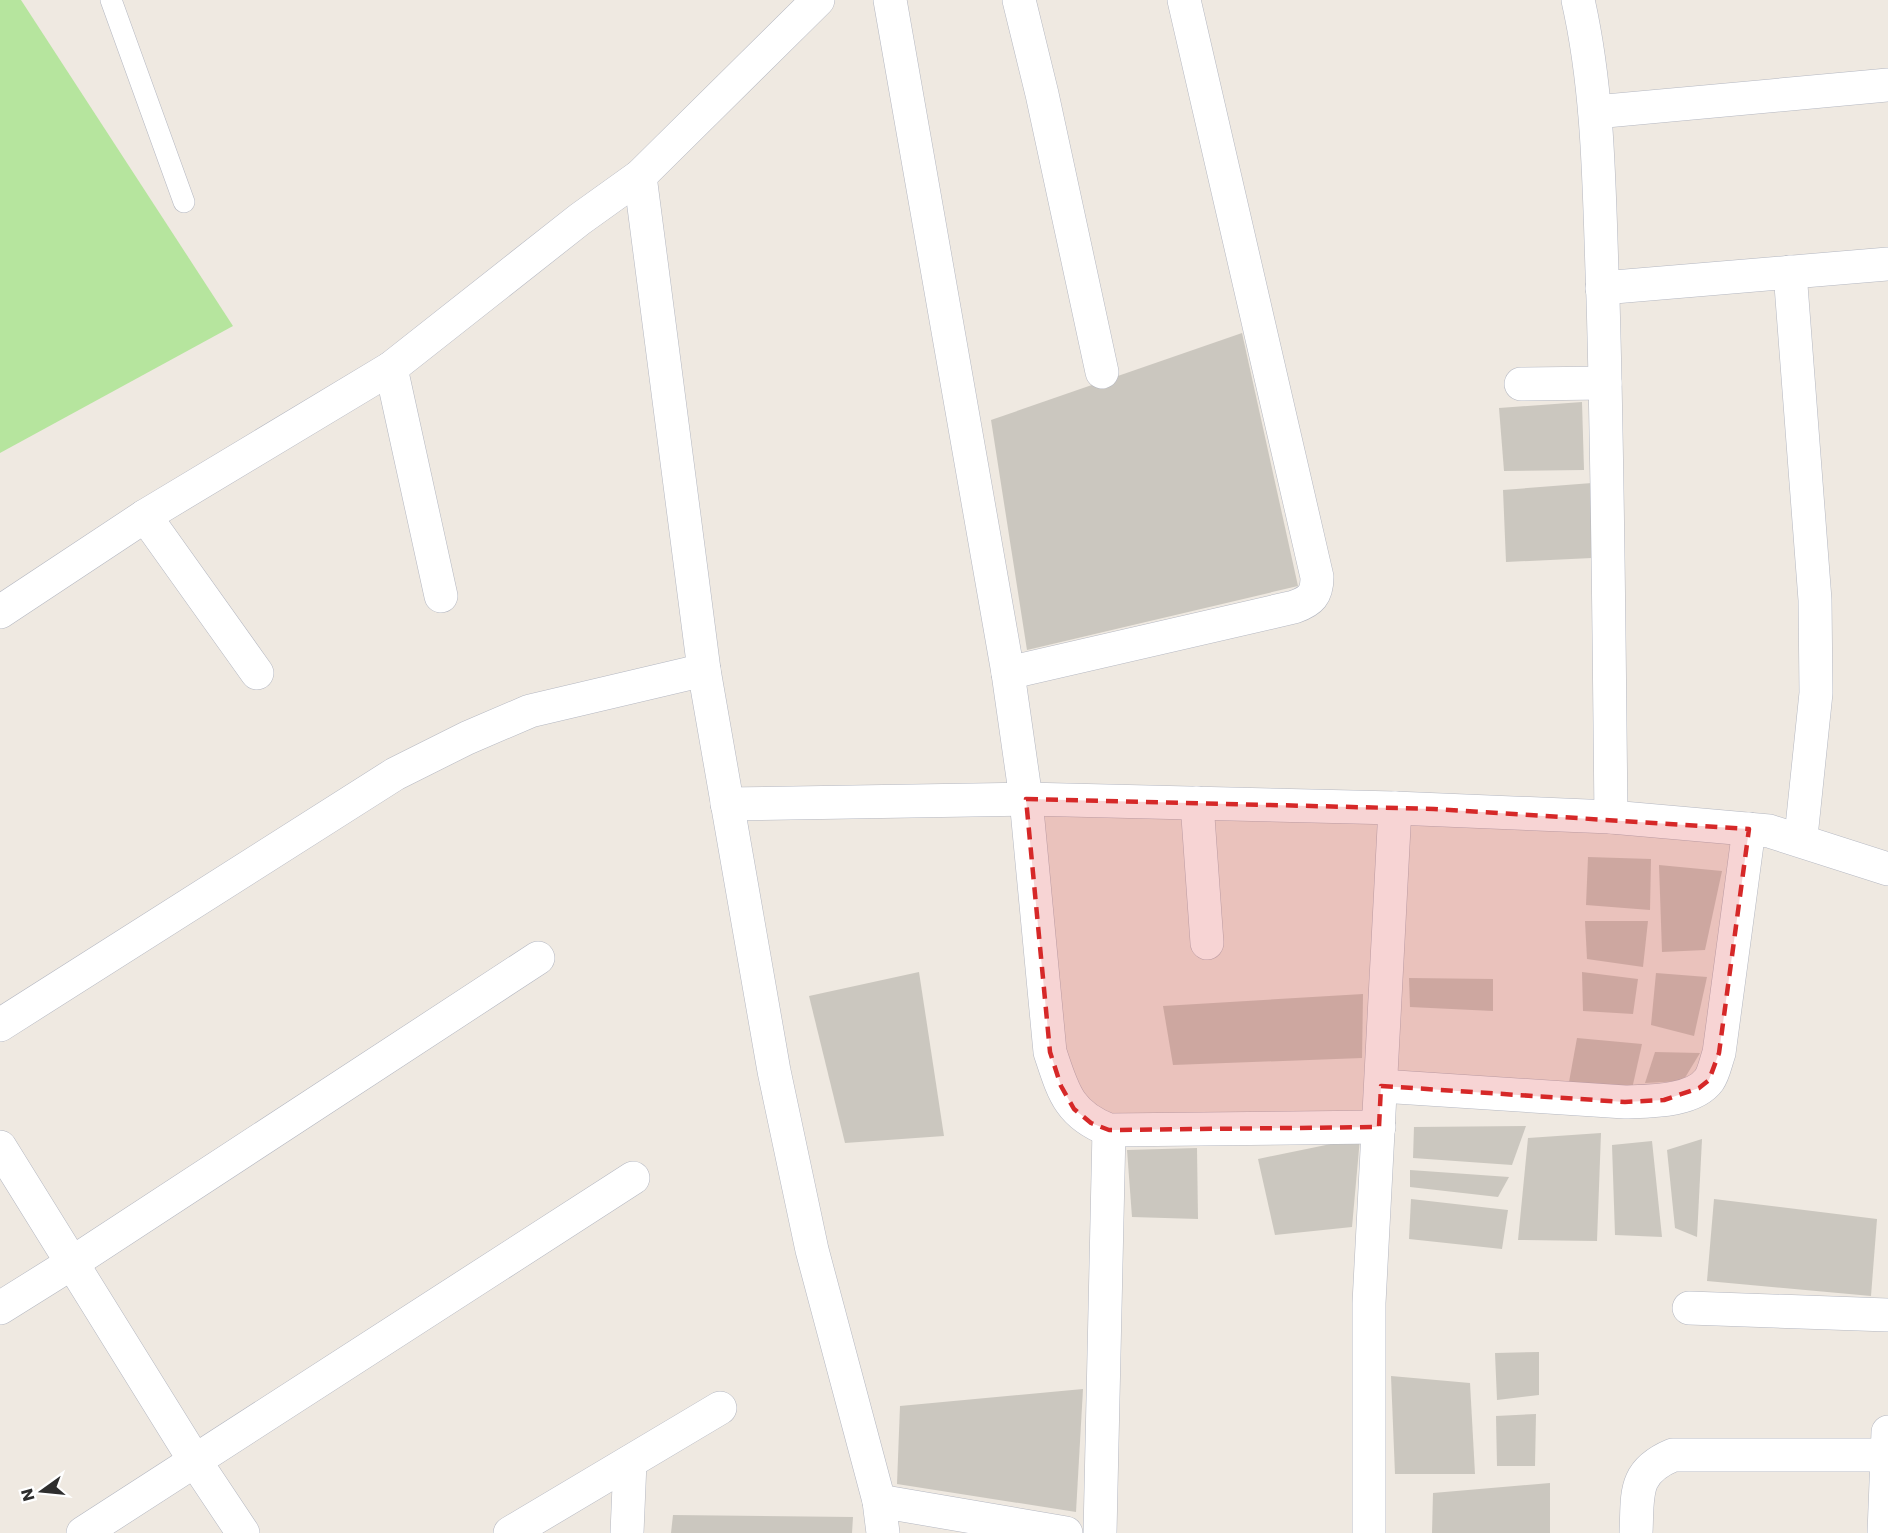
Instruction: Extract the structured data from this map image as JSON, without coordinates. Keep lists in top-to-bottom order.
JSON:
{
  "north": "left"
}
